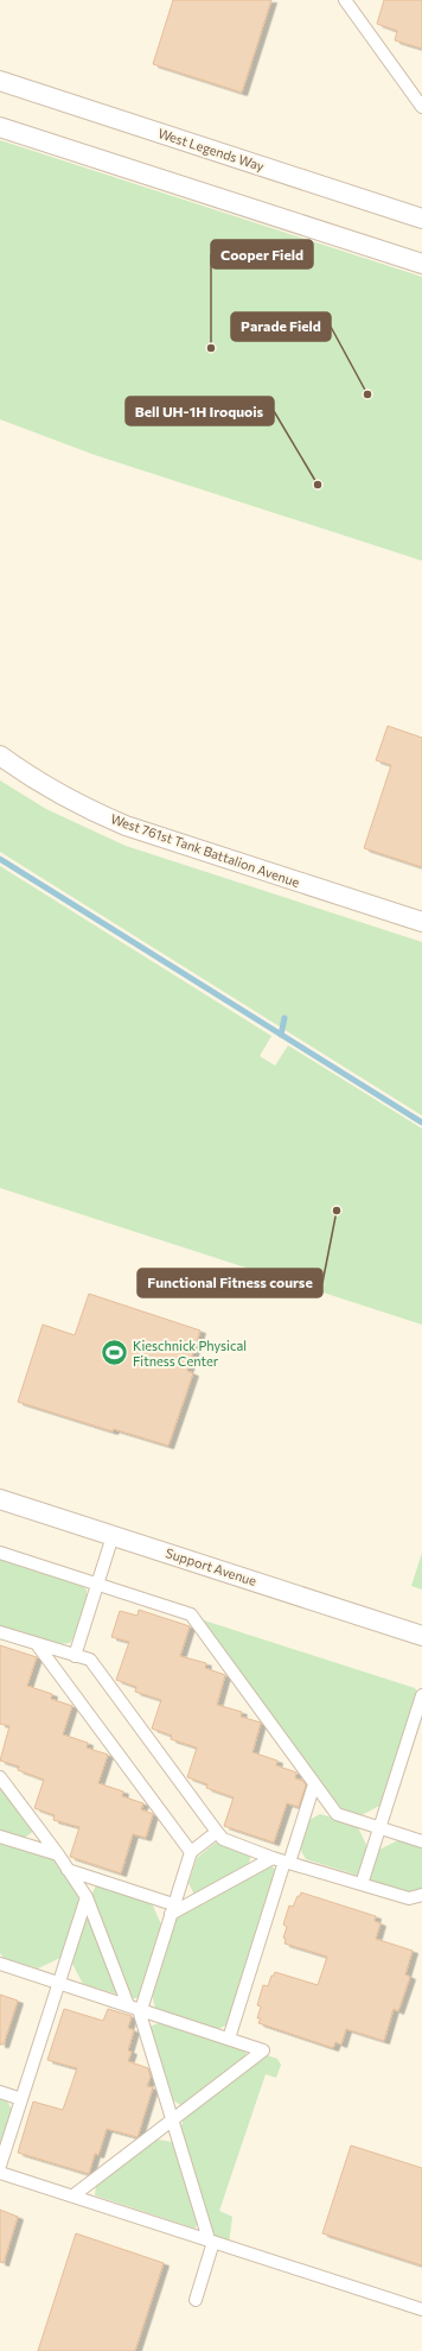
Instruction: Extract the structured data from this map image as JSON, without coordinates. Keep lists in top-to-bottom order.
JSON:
{
  "streets": {
    "street": ["West Legends Way", "West 761st Tank Battalion Avenue", "Support Avenue"]
  },
  "places": {
    "other": [
      "Cooper Field",
      "Parade Field",
      "Bell UH-1H Iroquois",
      "Functional Fitness course"
    ],
    "sports": ["Kieschnick Physical Fitness Center"]
  }
}
